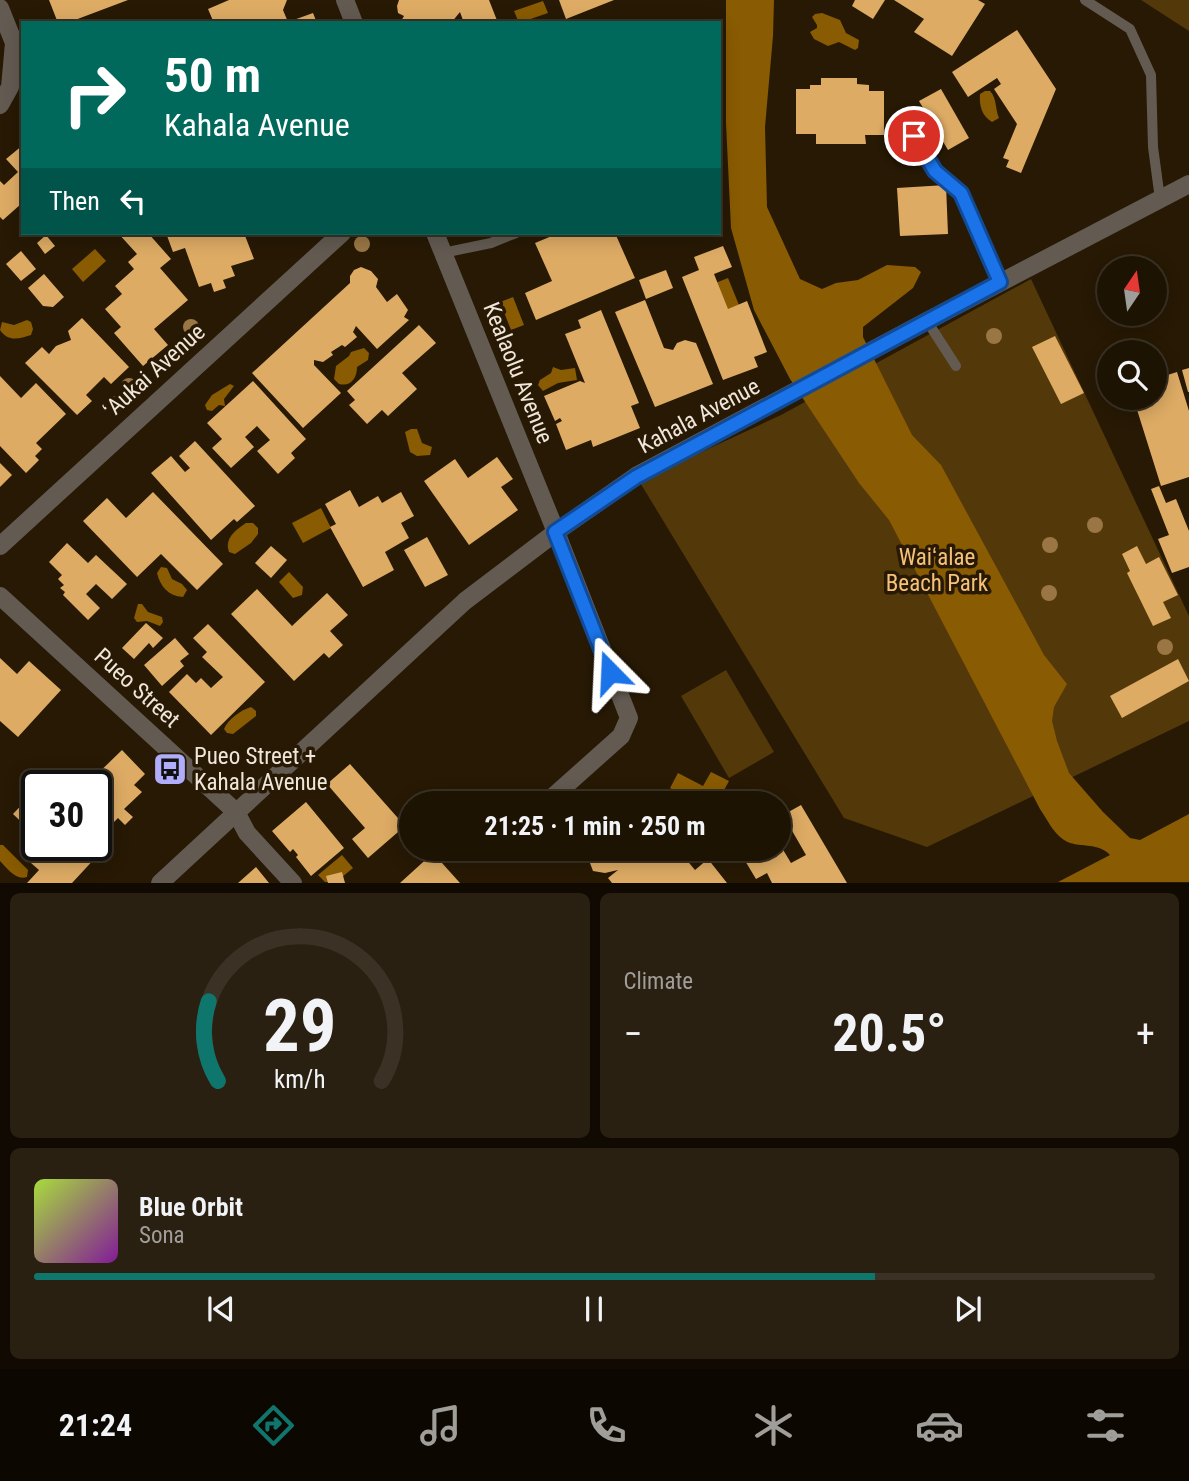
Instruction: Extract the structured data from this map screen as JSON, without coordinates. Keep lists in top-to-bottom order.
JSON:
{
  "streets": {
    "street": [
      "ʻAukai Avenue",
      "Kealaolu Avenue",
      "Kahala Avenue",
      "Pueo Street"
    ]
  },
  "crossings": [
    ["Kealaolu Avenue", "Kahala Avenue"],
    ["Kahala Avenue", "Pueo Street"]
  ],
  "parks": ["Waiʻalae Beach Park"],
  "places": {
    "bus stop": ["Pueo Street + Kahala Avenue"]
  },
  "north": "top",
  "page": {
    "turn": ["50 m", "Kahala Avenue"],
    "then": "Then",
    "limit": "30",
    "trip": "21:25 · 1 min · 250 m",
    "tile": "Climate",
    "heat": ["−", "20.5°", "+"],
    "song": ["Blue Orbit", "Sona"],
    "tabs": "21:24",
    "gauge": ["29", "km/h"]
  }
}
